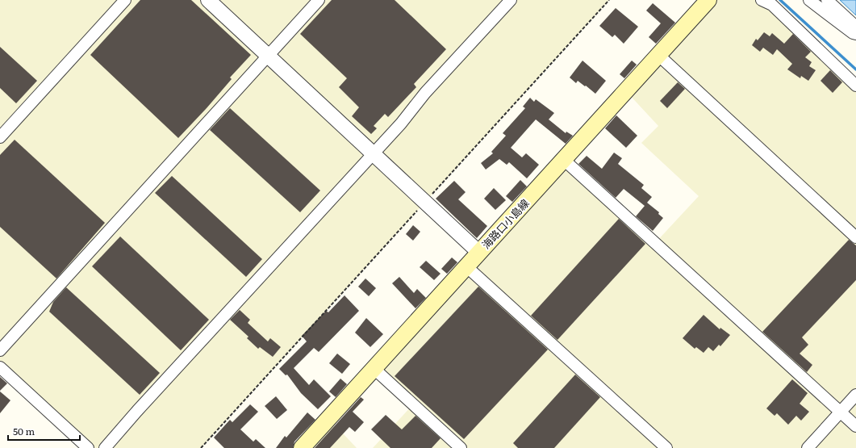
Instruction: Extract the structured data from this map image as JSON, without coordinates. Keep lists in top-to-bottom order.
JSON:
{
  "streets": {
    "main road": ["海路口小島線"]
  },
  "scale_bar": "50 m"
}
